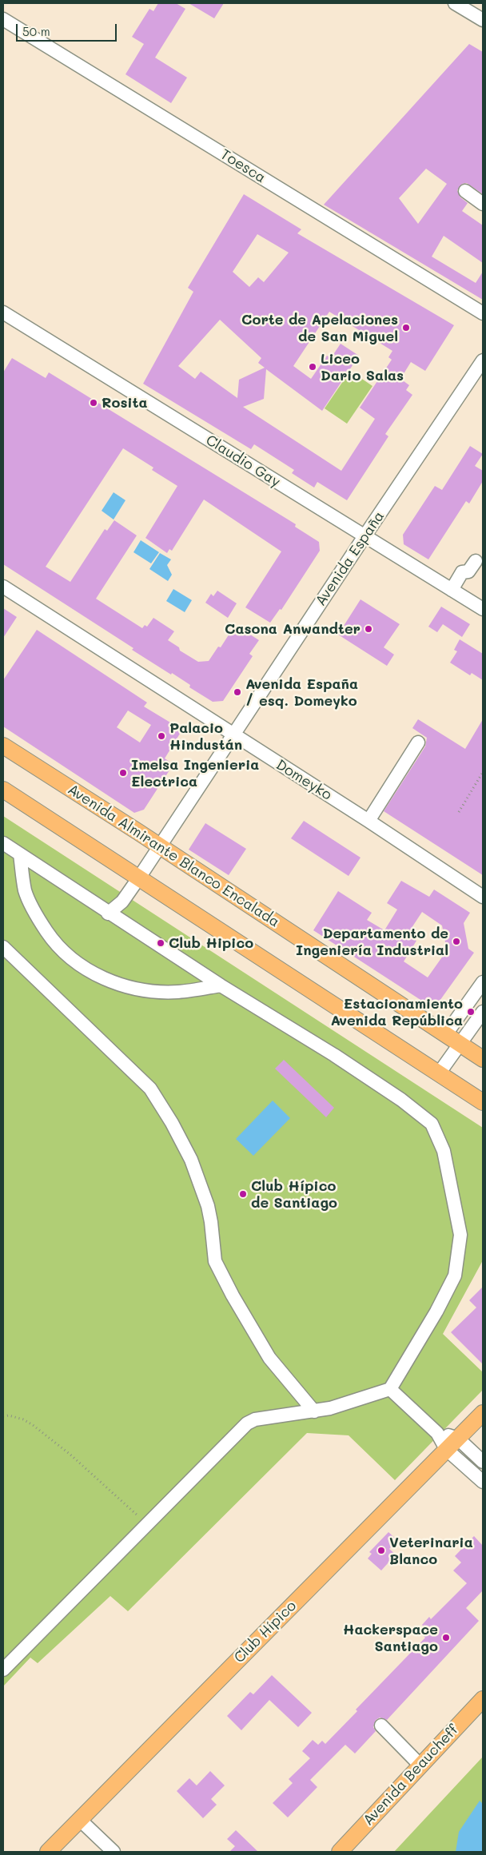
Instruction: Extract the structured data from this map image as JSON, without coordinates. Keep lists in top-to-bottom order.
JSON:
{
  "streets": {
    "main road": ["Avenida Almirante Blanco Encalada", "Club Hípico", "Avenida Beaucheff"],
    "street": [
      "Toesca",
      "Claudio Gay",
      "Avenida España",
      "Domeyko"
    ]
  },
  "crossings": [
    ["Claudio Gay", "Avenida España"],
    ["Avenida España", "Domeyko"],
    ["Avenida España", "Avenida Almirante Blanco Encalada"]
  ],
  "places": [
    "Corte de Apelaciones de San Miguel",
    "Liceo Dario Salas",
    "Rosita",
    "Casona Anwandter",
    "Avenida España / esq. Domeyko",
    "Palacio Hindustán",
    "Imelsa Ingenieria Electrica",
    "Departamento de Ingeniería Industrial",
    "Club Hipico",
    "Estacionamiento Avenida República",
    "Club Hípico de Santiago",
    "Veterinaria Blanco",
    "Hackerspace Santiago"
  ],
  "scale_bar": "50 m"
}
